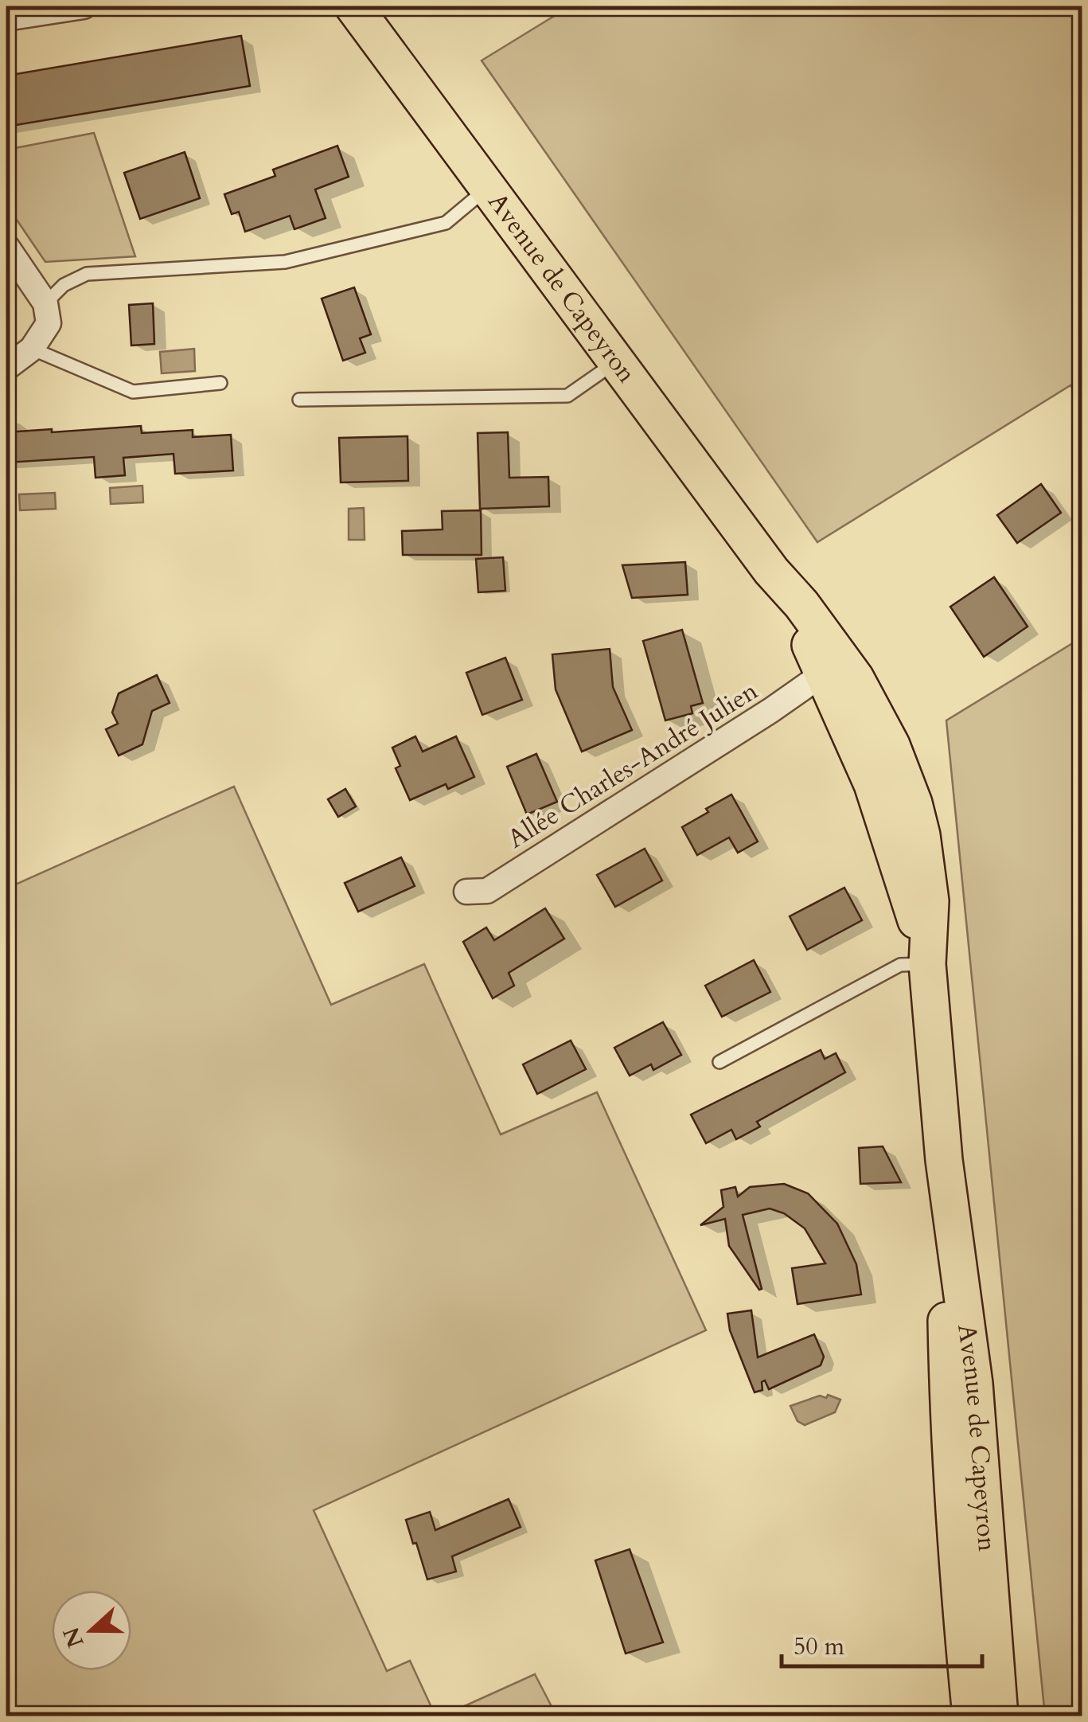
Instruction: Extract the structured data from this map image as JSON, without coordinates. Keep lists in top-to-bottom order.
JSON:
{
  "streets": {
    "main road": ["Avenue de Capeyron"],
    "street": ["Allée Charles-André Julien"]
  },
  "crossings": [
    ["Avenue de Capeyron", "Allée Charles-André Julien"]
  ],
  "scale_bar": "50 m",
  "north": "left"
}
